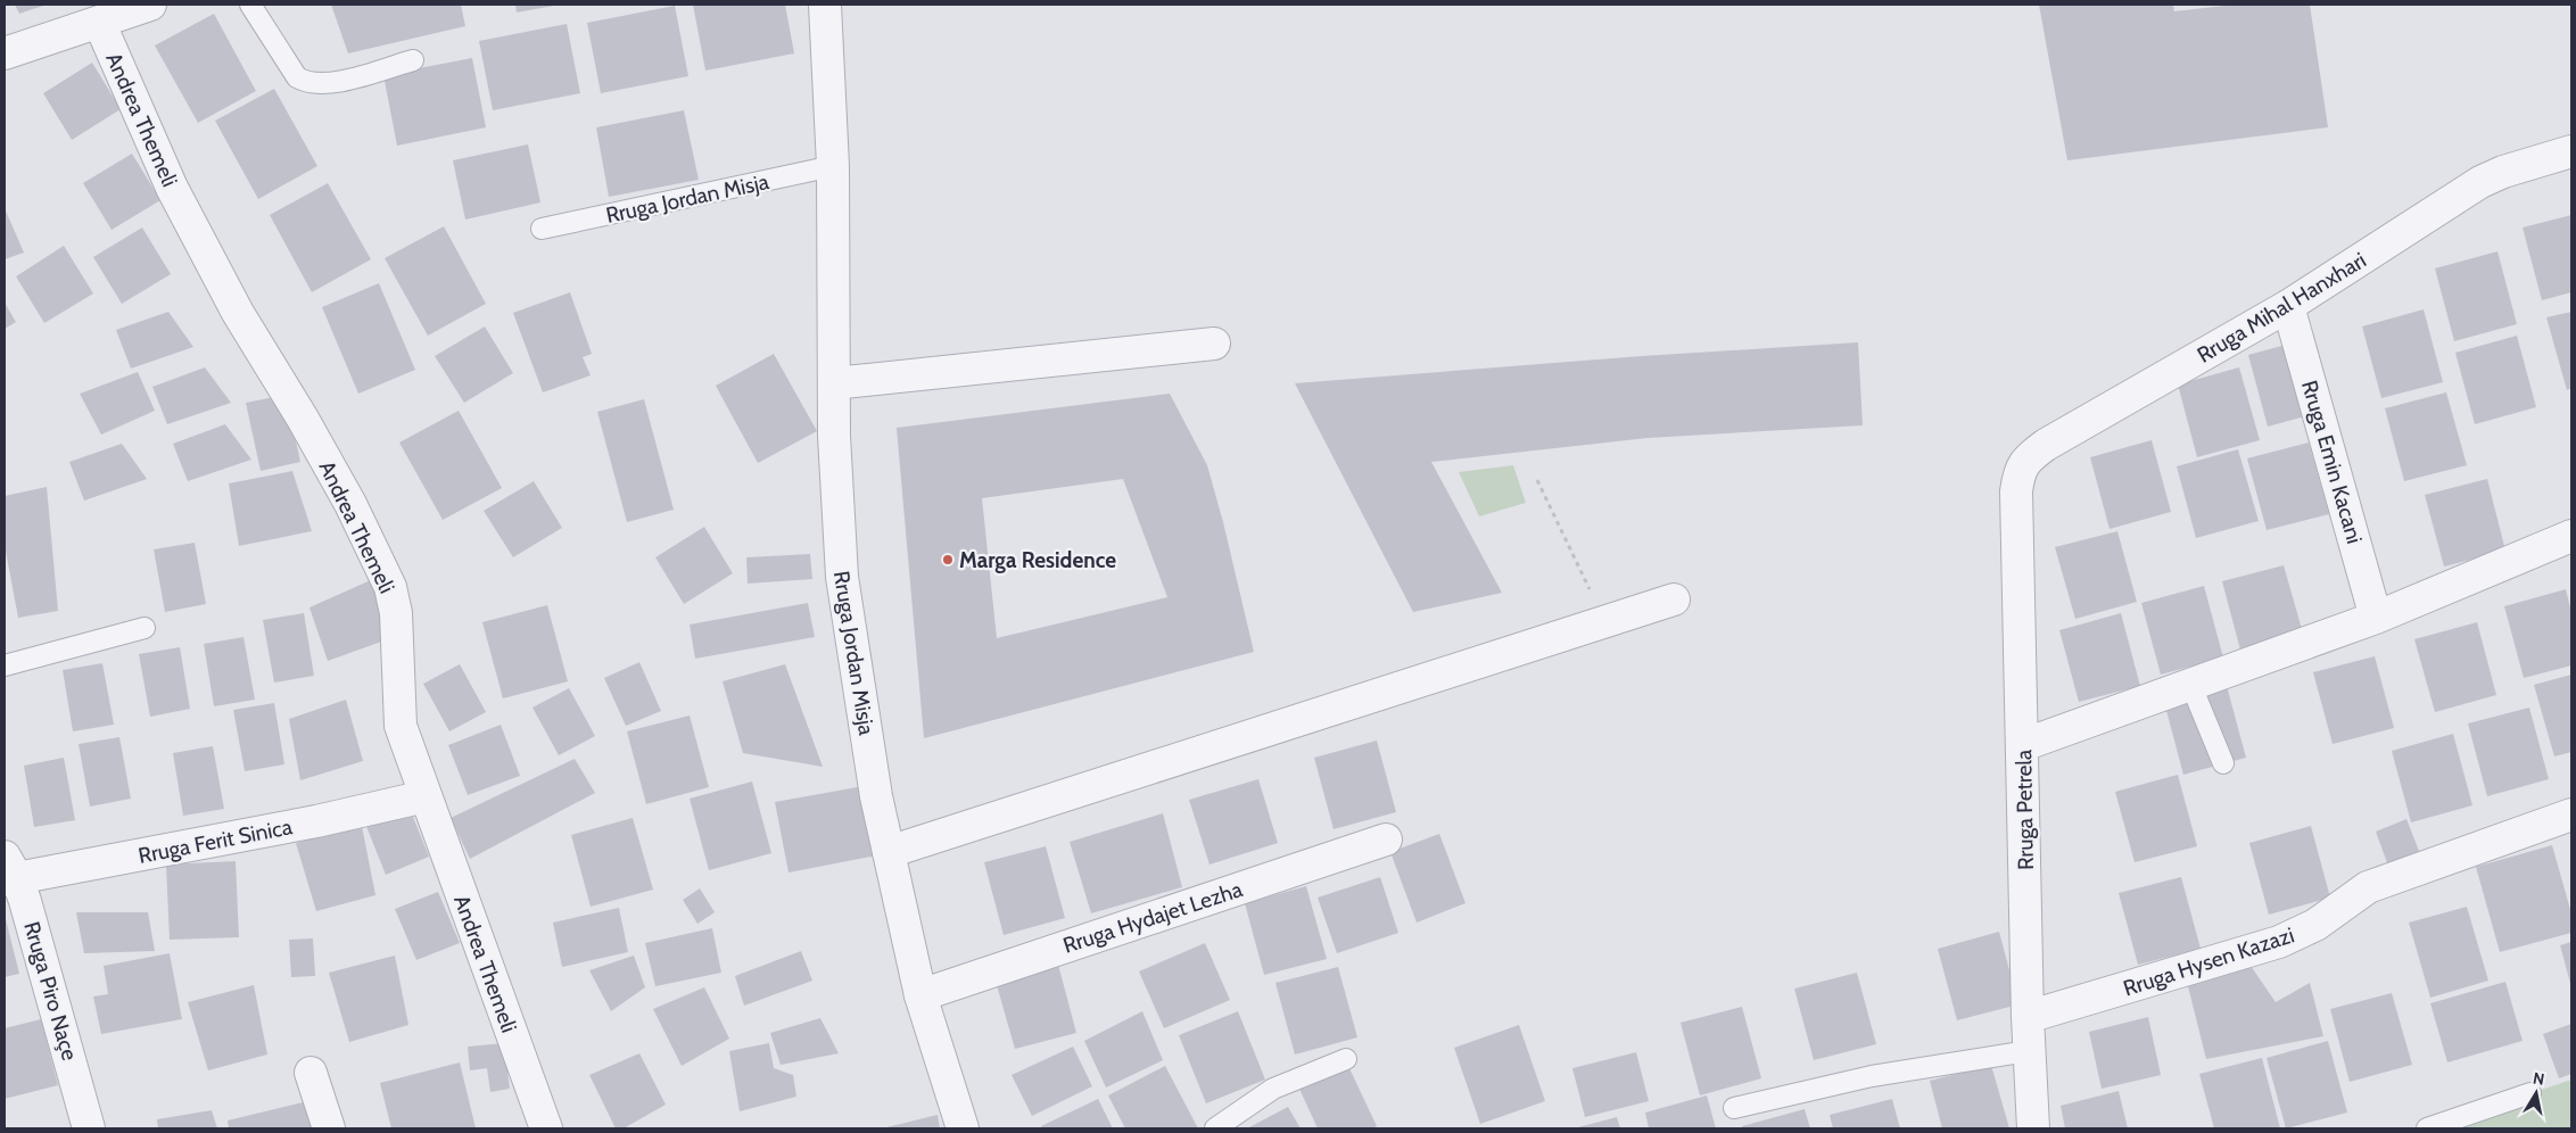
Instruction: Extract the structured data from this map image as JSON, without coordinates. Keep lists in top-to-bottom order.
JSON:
{
  "streets": {
    "street": [
      "Andrea Themeli",
      "Rruga Jordan Misja",
      "Rruga Mihal Hanxhari",
      "Rruga Emin Kacani",
      "Rruga Petrela",
      "Rruga Ferit Sinica",
      "Rruga Hydajet Lezha",
      "Rruga Hysen Kazazi",
      "Rruga Piro Naçe"
    ]
  },
  "crossings": [
    ["Andrea Themeli", "Rruga Ferit Sinica"],
    ["Rruga Jordan Misja", "Rruga Hydajet Lezha"],
    ["Rruga Mihal Hanxhari", "Rruga Emin Kacani"],
    ["Rruga Mihal Hanxhari", "Rruga Petrela"],
    ["Rruga Petrela", "Rruga Hysen Kazazi"],
    ["Rruga Ferit Sinica", "Rruga Piro Naçe"]
  ],
  "places": ["Marga Residence"],
  "north": "top"
}
